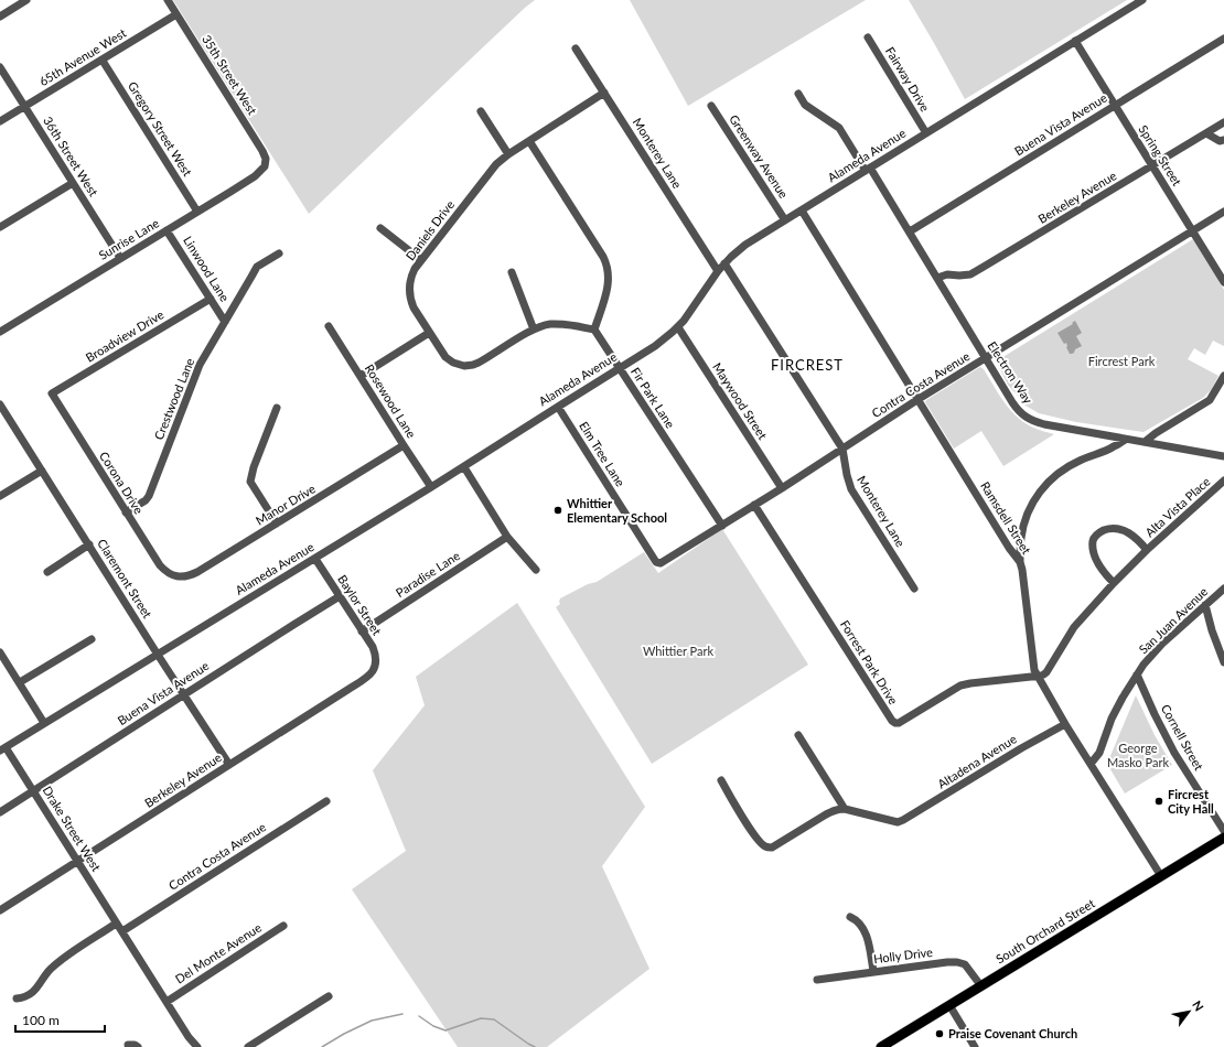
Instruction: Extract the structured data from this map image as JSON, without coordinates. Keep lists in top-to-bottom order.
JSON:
{
  "streets": {
    "main road": ["South Orchard Street"],
    "street": [
      "65th Avenue West",
      "35th Street West",
      "Fairway Drive",
      "Buena Vista Avenue",
      "Gregory Street West",
      "Monterey Lane",
      "Alameda Avenue",
      "Spring Street",
      "36th Street West",
      "Greenway Avenue",
      "Berkeley Avenue",
      "Daniels Drive",
      "Sunrise Lane",
      "Linwood Lane",
      "Broadview Drive",
      "Electron Way",
      "Contra Costa Avenue",
      "Fir Park Lane",
      "Crestwood Lane",
      "Rosewood Lane",
      "Maywood Street",
      "Elm Tree Lane",
      "Corona Drive",
      "Manor Drive",
      "Alta Vista Place",
      "Ramsdell Street",
      "Paradise Lane",
      "Claremont Street",
      "Baylor Street",
      "San Juan Avenue",
      "Forrest Park Drive",
      "Cornell Street",
      "Altadena Avenue",
      "Drake Street West",
      "Del Monte Avenue",
      "Holly Drive"
    ]
  },
  "crossings": [
    ["65th Avenue West", "35th Street West"],
    ["65th Avenue West", "Gregory Street West"],
    ["65th Avenue West", "36th Street West"],
    ["35th Street West", "Sunrise Lane"],
    ["Fairway Drive", "Alameda Avenue"],
    ["Buena Vista Avenue", "Spring Street"],
    ["Buena Vista Avenue", "Electron Way"],
    ["Buena Vista Avenue", "Claremont Street"],
    ["Buena Vista Avenue", "Baylor Street"],
    ["Buena Vista Avenue", "Drake Street West"],
    ["Gregory Street West", "Sunrise Lane"],
    ["Monterey Lane", "Alameda Avenue"],
    ["Monterey Lane", "Daniels Drive"],
    ["Monterey Lane", "Contra Costa Avenue"],
    ["Alameda Avenue", "Spring Street"],
    ["Alameda Avenue", "Greenway Avenue"],
    ["Alameda Avenue", "Electron Way"],
    ["Alameda Avenue", "Fir Park Lane"],
    ["Alameda Avenue", "Rosewood Lane"],
    ["Alameda Avenue", "Maywood Street"],
    ["Alameda Avenue", "Elm Tree Lane"],
    ["Alameda Avenue", "Ramsdell Street"],
    ["Alameda Avenue", "Claremont Street"],
    ["Alameda Avenue", "Baylor Street"],
    ["Alameda Avenue", "Drake Street West"],
    ["Spring Street", "Berkeley Avenue"],
    ["Spring Street", "Contra Costa Avenue"],
    ["36th Street West", "Sunrise Lane"],
    ["Berkeley Avenue", "Electron Way"],
    ["Berkeley Avenue", "Claremont Street"],
    ["Berkeley Avenue", "Baylor Street"],
    ["Berkeley Avenue", "Drake Street West"],
    ["Daniels Drive", "Fir Park Lane"],
    ["Sunrise Lane", "Linwood Lane"],
    ["Linwood Lane", "Broadview Drive"],
    ["Linwood Lane", "Crestwood Lane"],
    ["Broadview Drive", "Corona Drive"],
    ["Electron Way", "Contra Costa Avenue"],
    ["Contra Costa Avenue", "Fir Park Lane"],
    ["Contra Costa Avenue", "Maywood Street"],
    ["Contra Costa Avenue", "Elm Tree Lane"],
    ["Contra Costa Avenue", "Ramsdell Street"],
    ["Contra Costa Avenue", "Forrest Park Drive"],
    ["Contra Costa Avenue", "Drake Street West"],
    ["Crestwood Lane", "Corona Drive"],
    ["Rosewood Lane", "Manor Drive"],
    ["Corona Drive", "Manor Drive"],
    ["Alta Vista Place", "Ramsdell Street"],
    ["Alta Vista Place", "Forrest Park Drive"],
    ["Ramsdell Street", "San Juan Avenue"],
    ["Ramsdell Street", "Forrest Park Drive"],
    ["Ramsdell Street", "Altadena Avenue"],
    ["Ramsdell Street", "South Orchard Street"],
    ["Paradise Lane", "Baylor Street"],
    ["San Juan Avenue", "Cornell Street"],
    ["South Orchard Street", "Holly Drive"]
  ],
  "districts": ["FIRCREST"],
  "parks": ["Fircrest Park", "Whittier Park", "George Masko Park"],
  "places": ["Whittier Elementary School", "Fircrest City Hall", "Praise Covenant Church"],
  "scale_bar": "100 m",
  "north": "top right"
}
